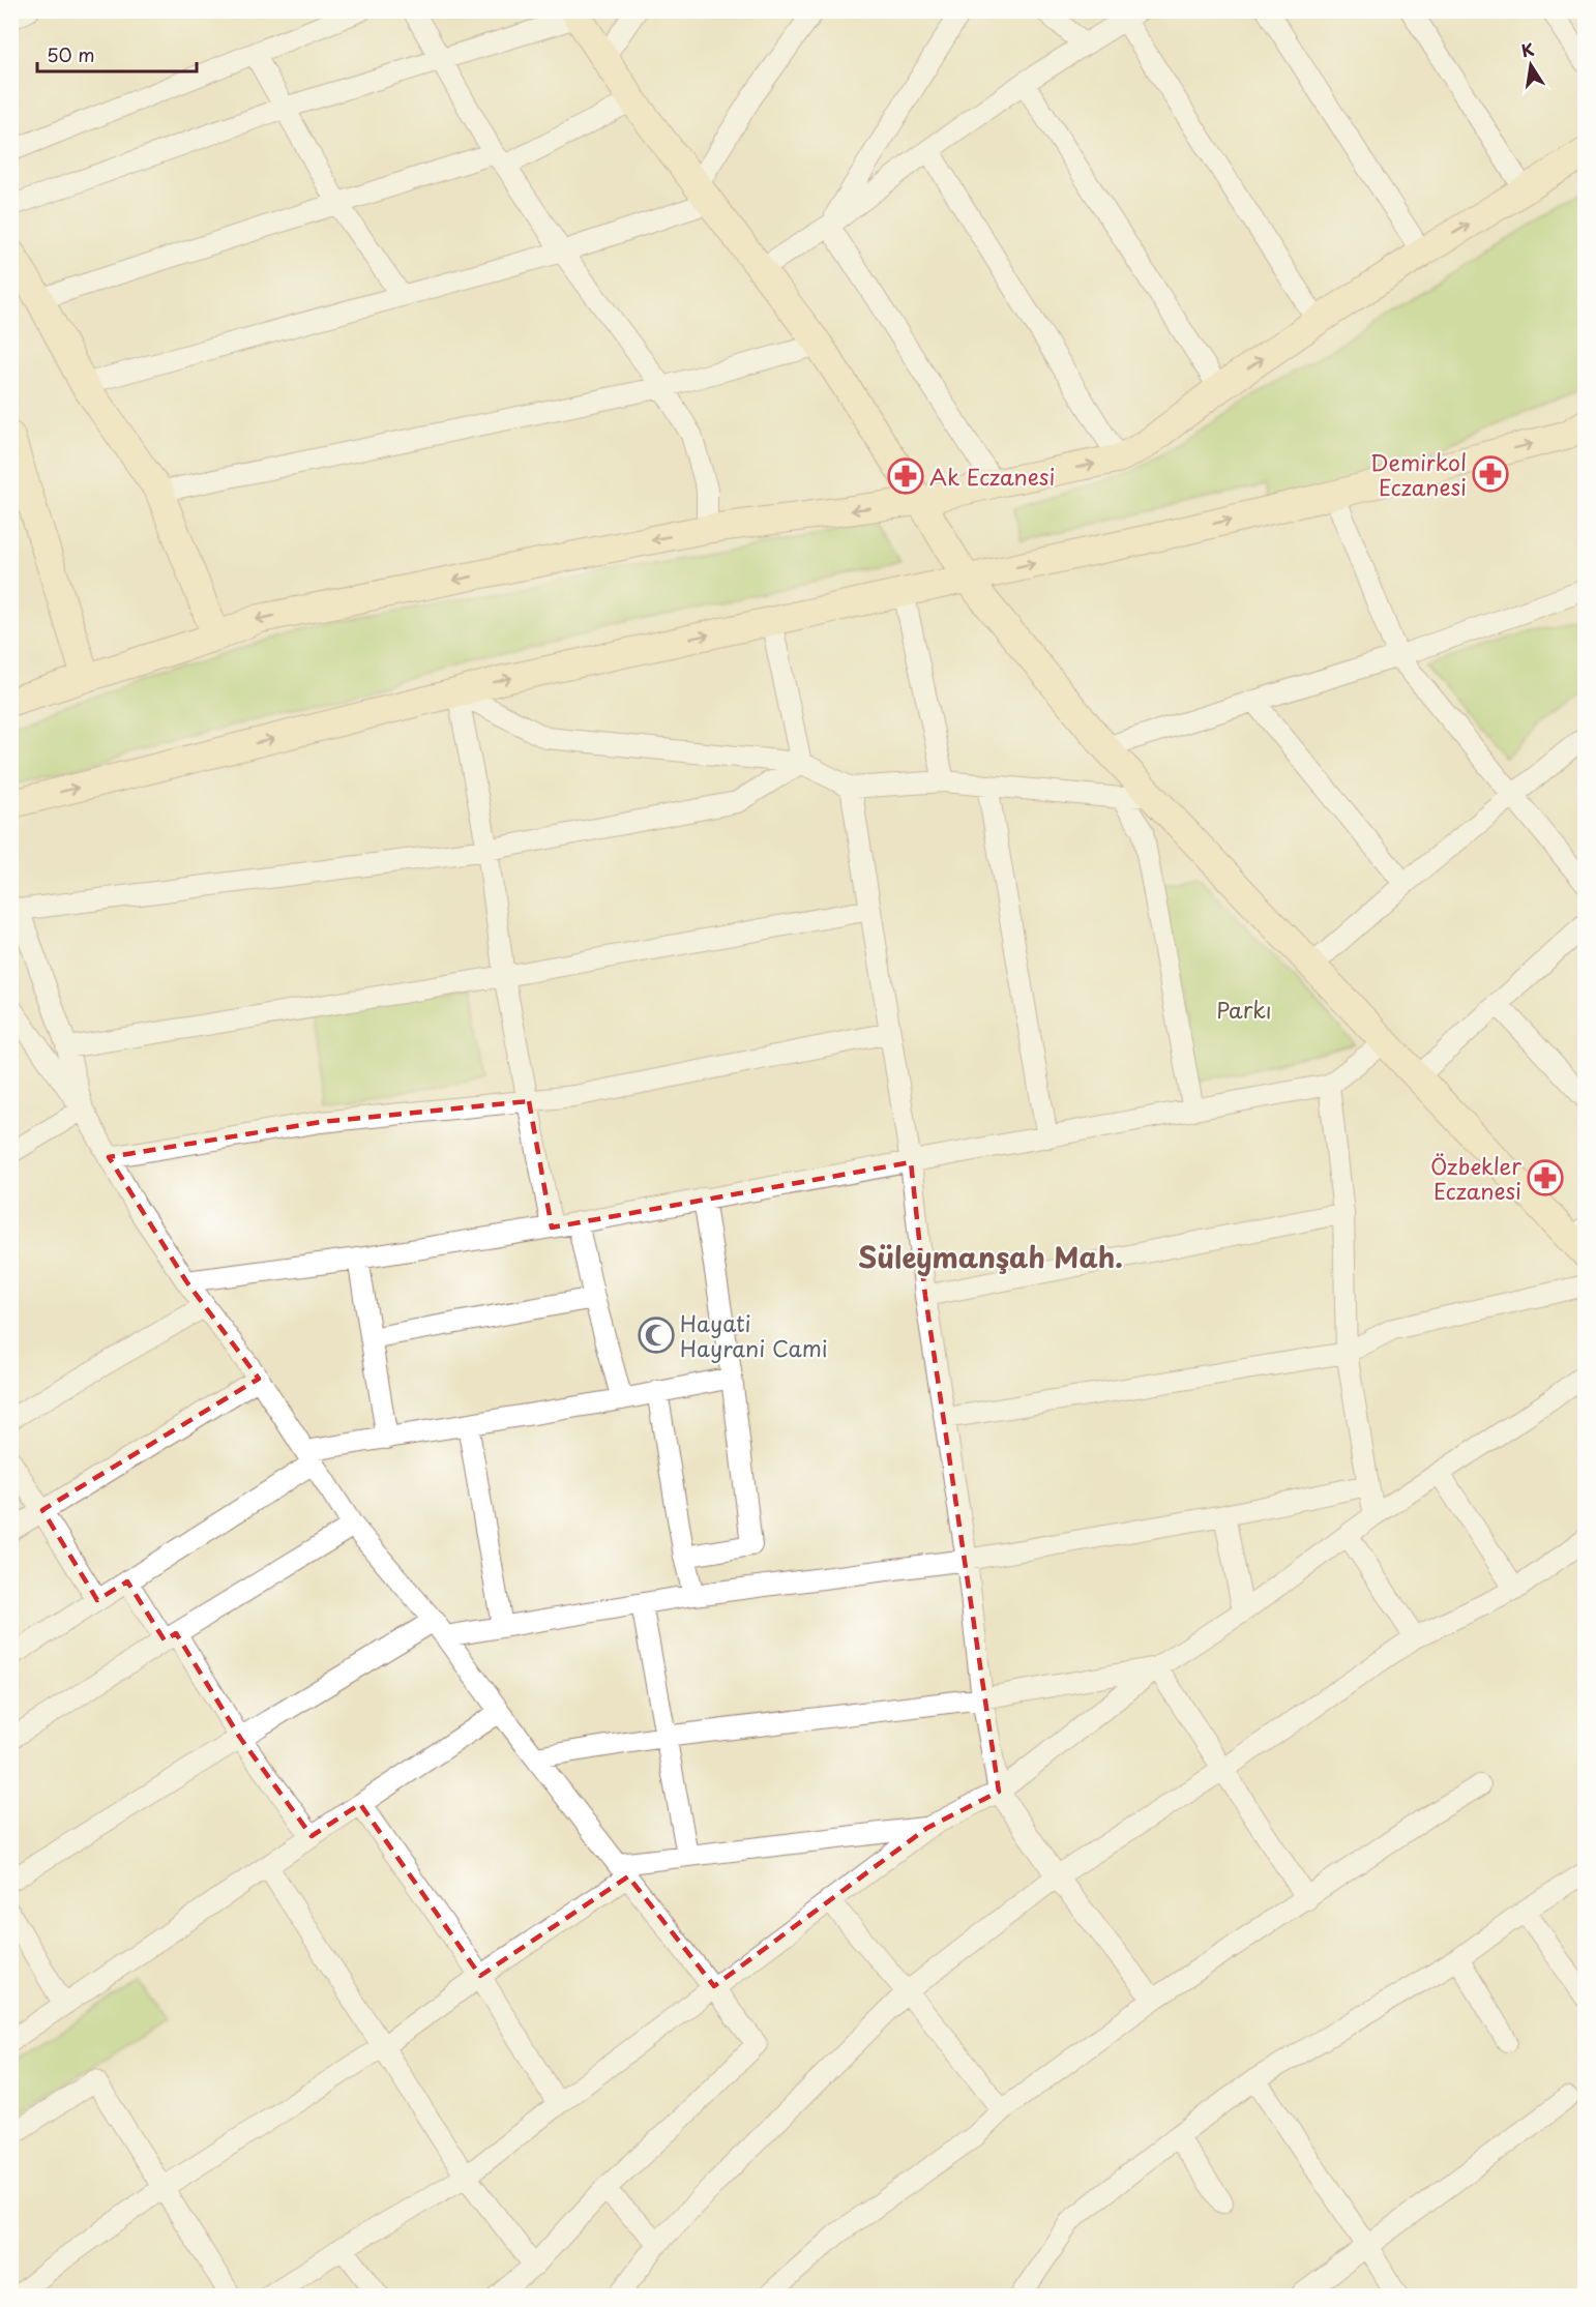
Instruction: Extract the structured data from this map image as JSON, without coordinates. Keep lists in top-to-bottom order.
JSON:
{
  "districts": ["Süleymanşah Mah."],
  "parks": ["Parkı"],
  "places": {
    "pharmacy": ["Demirkol Eczanesi", "Ak Eczanesi", "Özbekler Eczanesi"],
    "mosque": ["Hayati Hayrani Cami"]
  },
  "scale_bar": "50 m",
  "north": "top"
}
